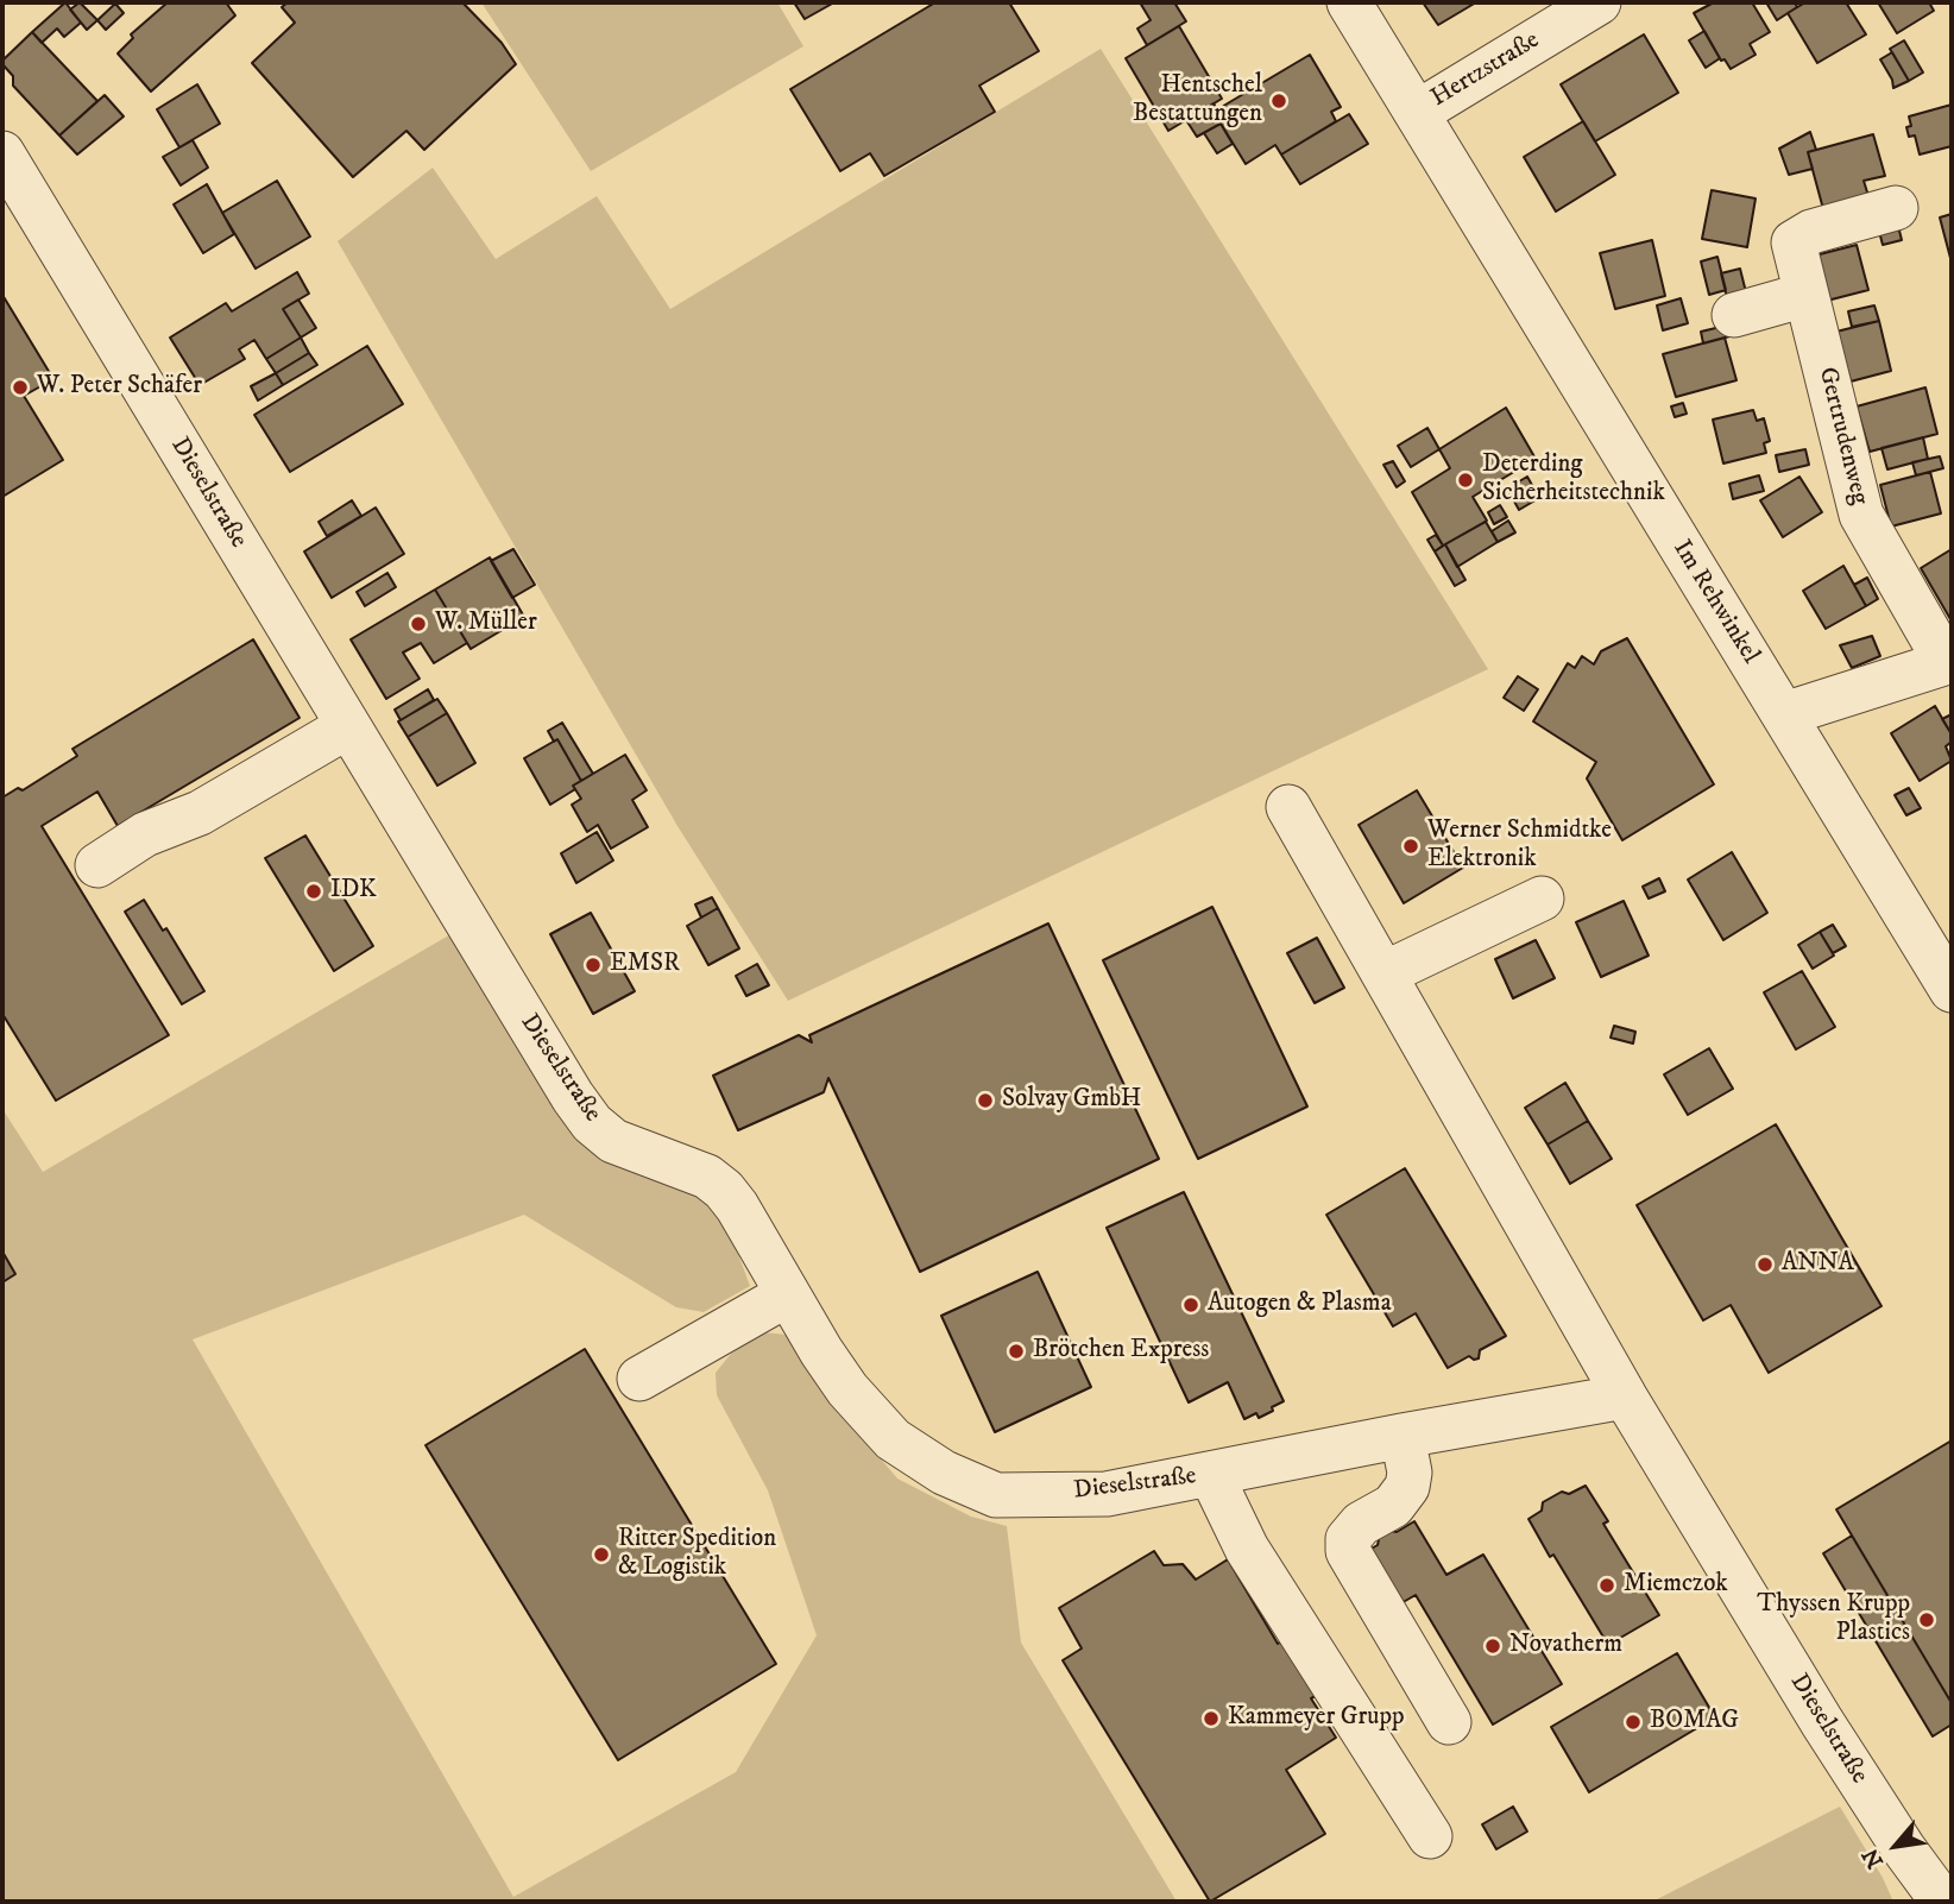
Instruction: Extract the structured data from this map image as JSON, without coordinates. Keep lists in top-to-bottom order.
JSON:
{
  "streets": {
    "street": [
      "Hertzstraße",
      "Gertrudenweg",
      "Dieselstraße",
      "Im Rehwinkel"
    ]
  },
  "crossings": [
    ["Hertzstraße", "Im Rehwinkel"],
    ["Gertrudenweg", "Im Rehwinkel"]
  ],
  "places": [
    "Hentschel Bestattungen",
    "W. Peter Schäfer",
    "Deterding Sicherheitstechnik",
    "W. Müller",
    "Werner Schmidtke Elektronik",
    "IDK",
    "EMSR",
    "Solvay GmbH",
    "ANNA",
    "Autogen & Plasma",
    "Brötchen Express",
    "Ritter Spedition & Logistik",
    "Miemczok",
    "Thyssen Krupp Plastics",
    "Novatherm",
    "Kammeyer Grupp",
    "BOMAG"
  ],
  "north": "bottom left"
}
